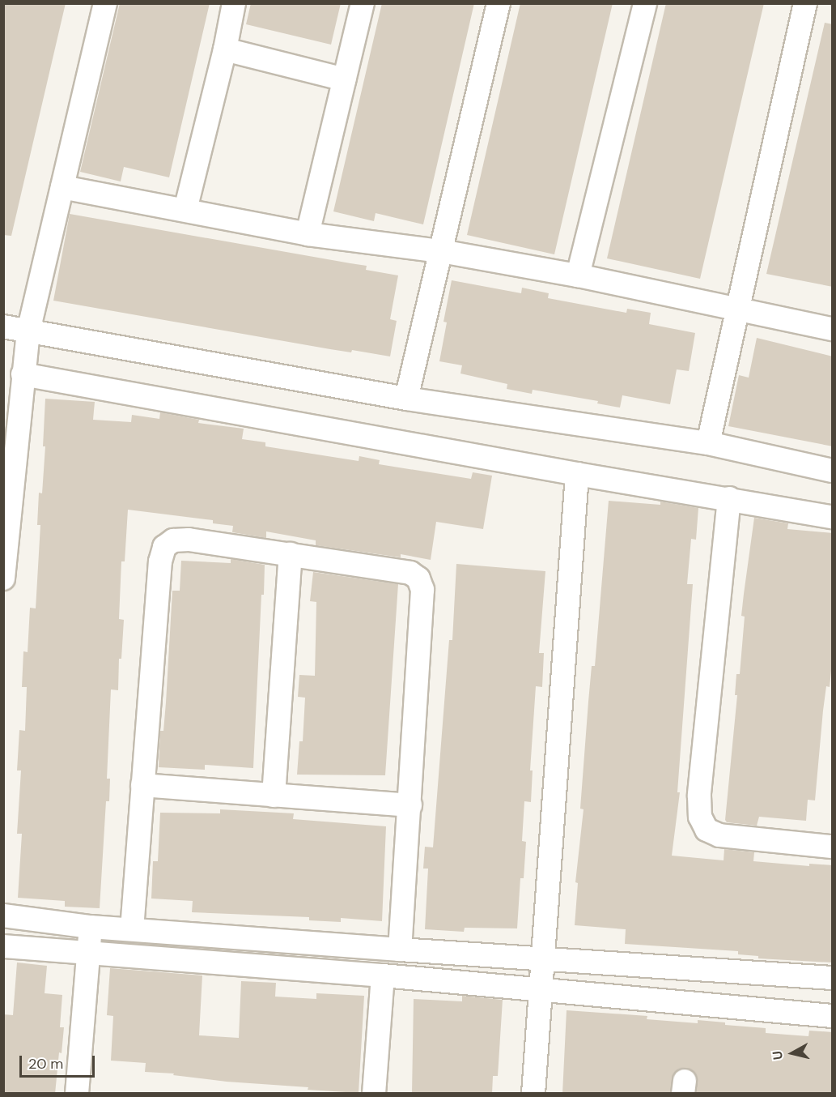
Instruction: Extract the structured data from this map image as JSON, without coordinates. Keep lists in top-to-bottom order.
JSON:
{
  "scale_bar": "20 m",
  "north": "left"
}
